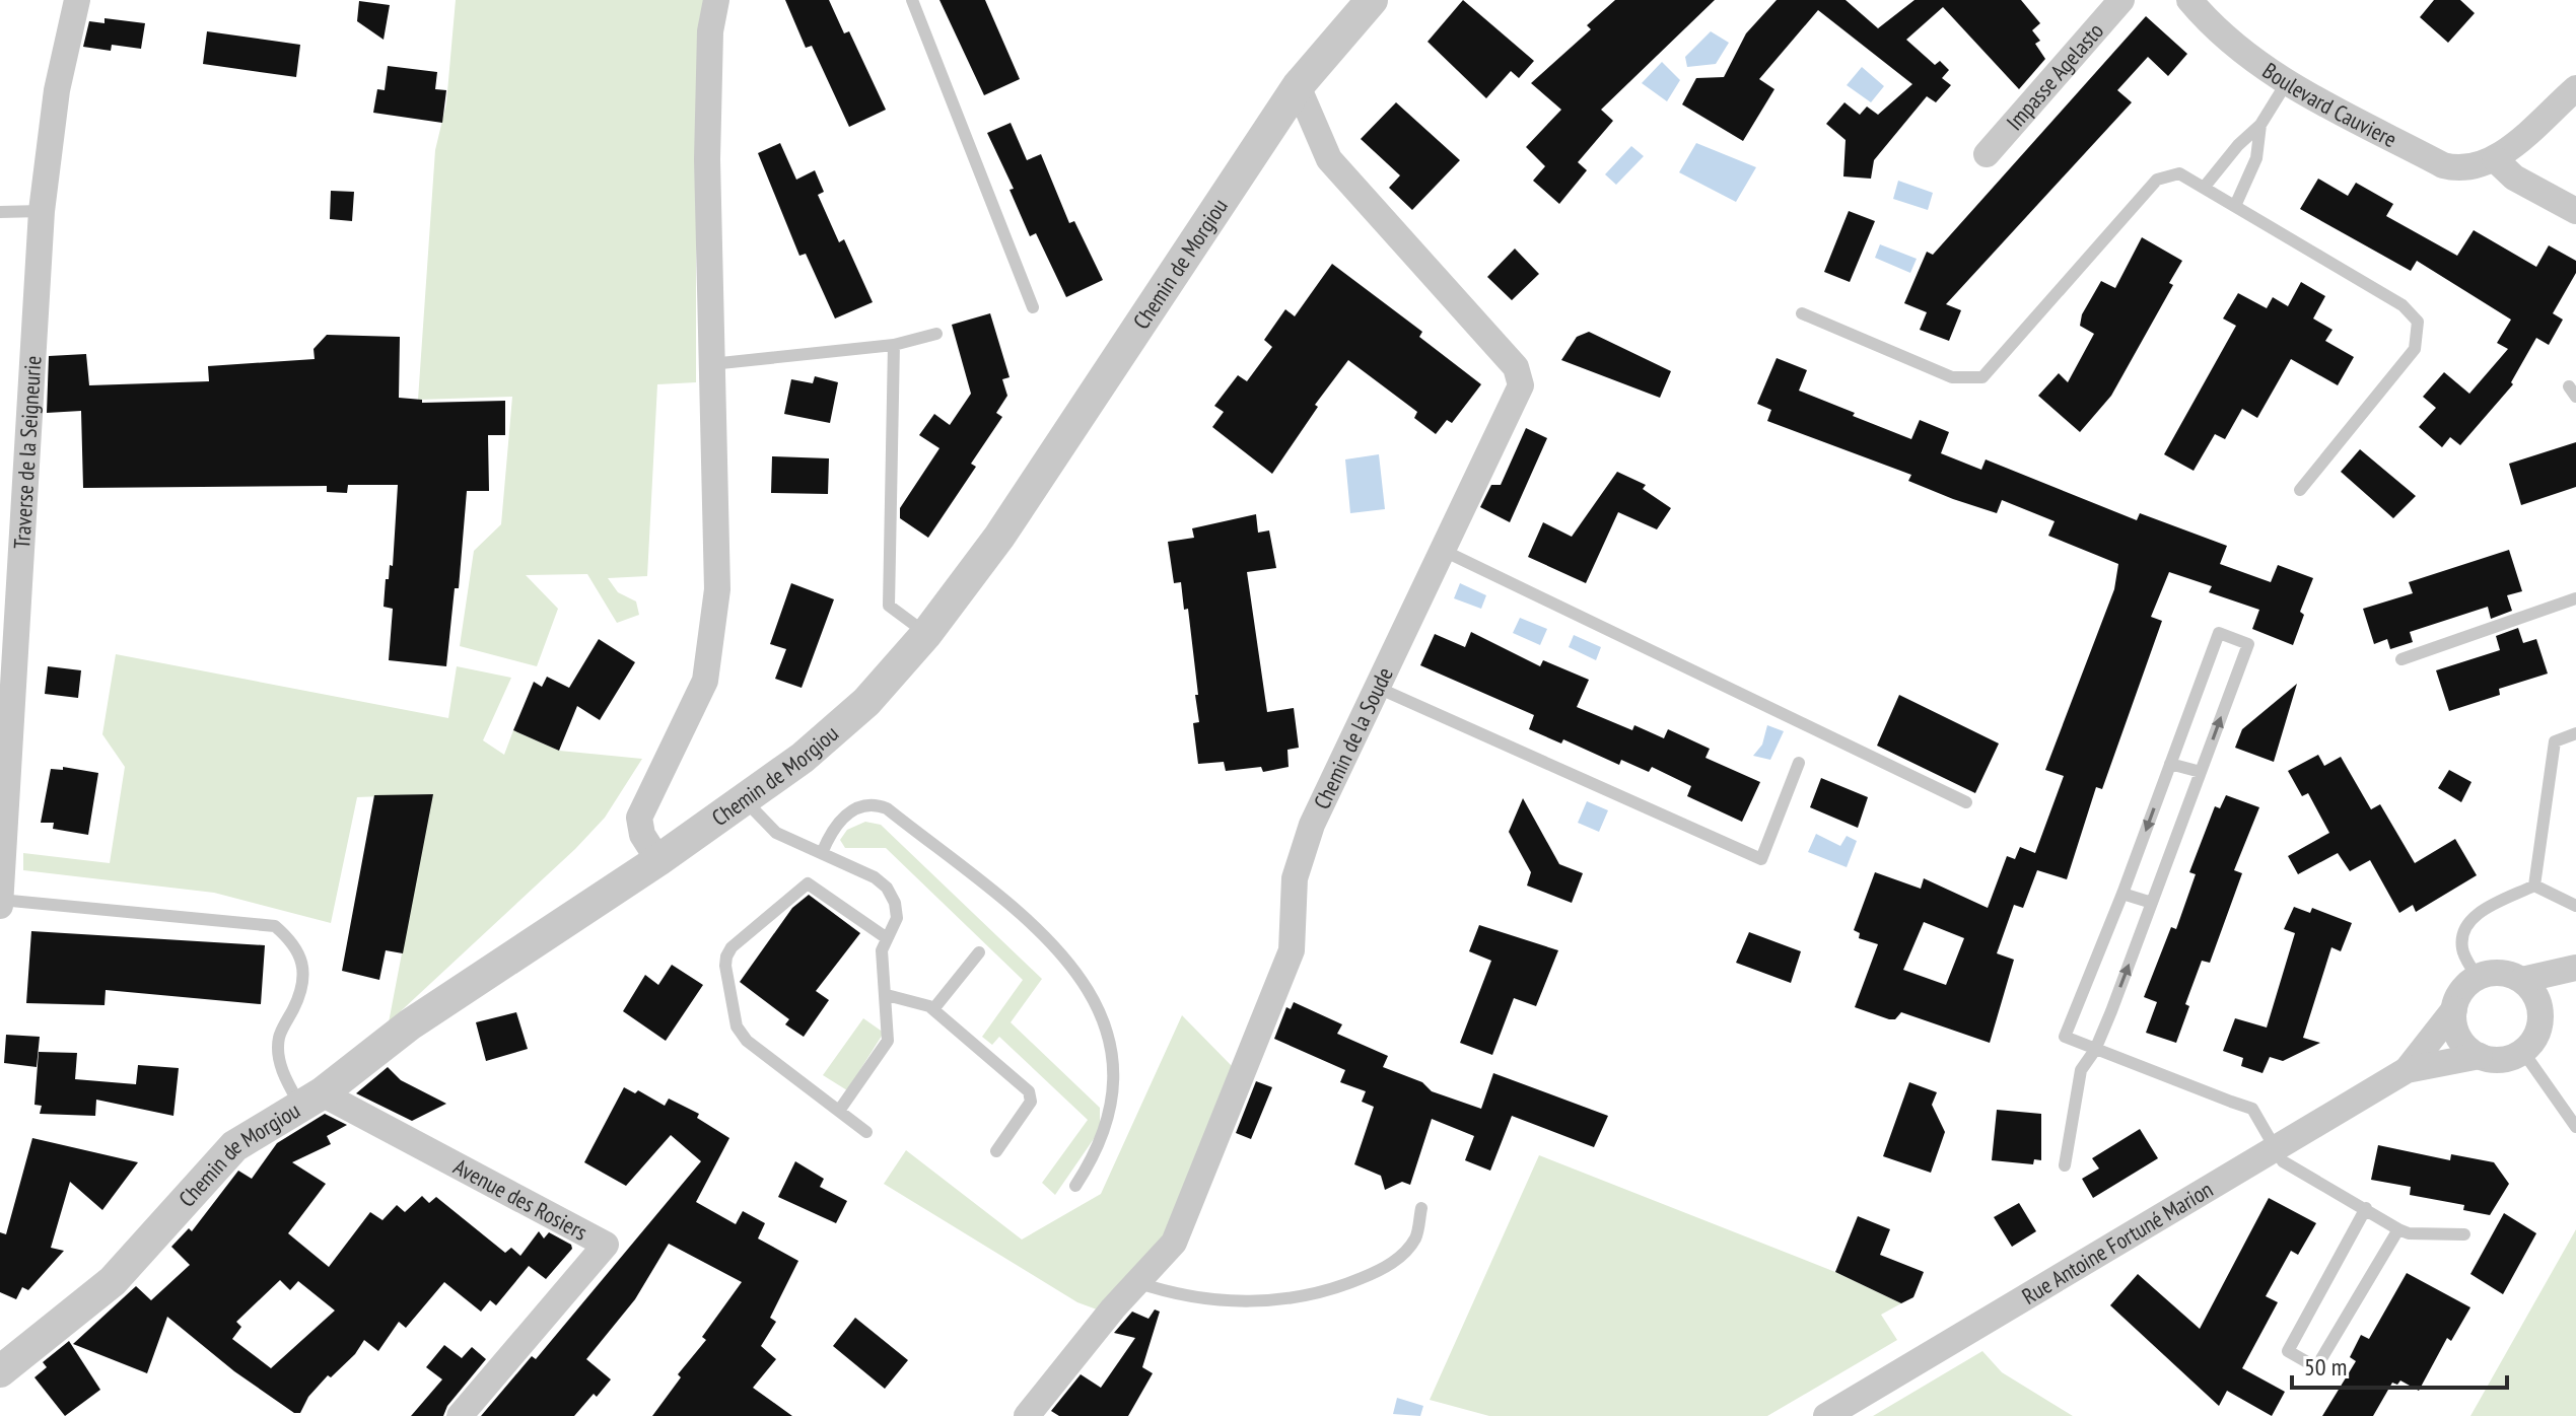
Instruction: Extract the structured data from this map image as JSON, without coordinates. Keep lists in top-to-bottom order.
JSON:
{
  "streets": {
    "street": [
      "Impasse Agelasto",
      "Boulevard Cauviere",
      "Chemin de Morgiou",
      "Traverse de la Seigneurie",
      "Chemin de la Soude",
      "Avenue des Rosiers",
      "Rue Antoine Fortuné Marion"
    ]
  },
  "crossings": [
    ["Chemin de Morgiou", "Chemin de la Soude"],
    ["Chemin de Morgiou", "Avenue des Rosiers"]
  ],
  "scale_bar": "50 m"
}
